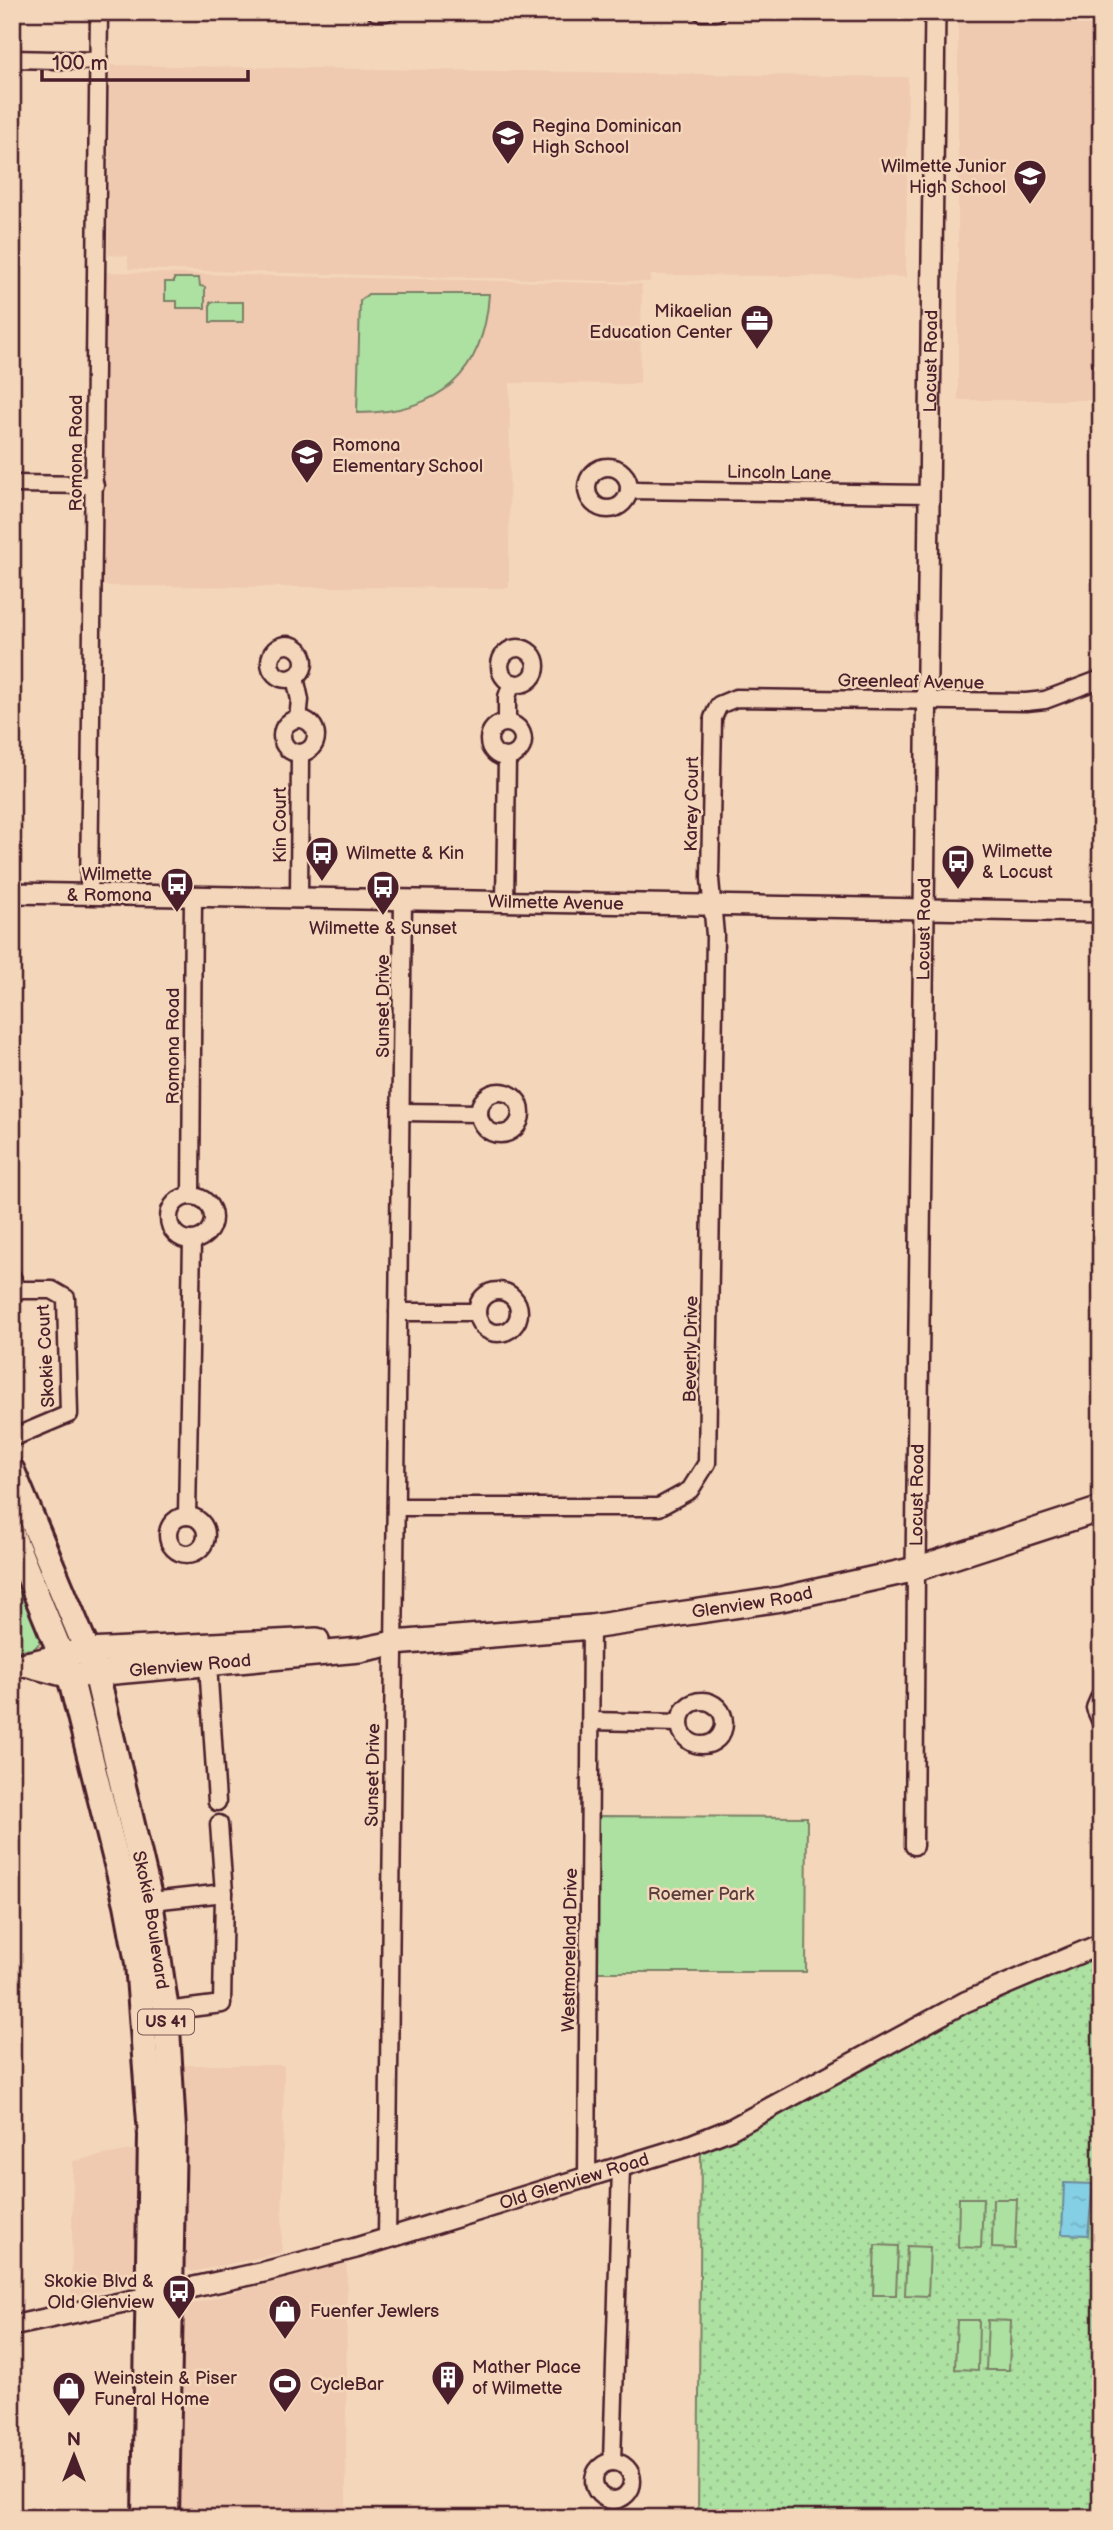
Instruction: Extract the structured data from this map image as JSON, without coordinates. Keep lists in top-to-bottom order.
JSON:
{
  "streets": {
    "main road": ["Glenview Road", "Skokie Boulevard", "US 41"],
    "street": [
      "Locust Road",
      "Romona Road",
      "Lincoln Lane",
      "Greenleaf Avenue",
      "Karey Court",
      "Kin Court",
      "Wilmette Avenue",
      "Sunset Drive",
      "Beverly Drive",
      "Skokie Court",
      "Westmoreland Drive",
      "Old Glenview Road"
    ]
  },
  "crossings": [
    ["Locust Road", "Lincoln Lane"],
    ["Locust Road", "Greenleaf Avenue"],
    ["Locust Road", "Wilmette Avenue"],
    ["Locust Road", "Glenview Road"],
    ["Romona Road", "Wilmette Avenue"],
    ["Greenleaf Avenue", "Karey Court"],
    ["Karey Court", "Wilmette Avenue"],
    ["Karey Court", "Beverly Drive"],
    ["Kin Court", "Wilmette Avenue"],
    ["Wilmette Avenue", "Sunset Drive"],
    ["Wilmette Avenue", "Beverly Drive"],
    ["Sunset Drive", "Beverly Drive"],
    ["Sunset Drive", "Glenview Road"],
    ["Sunset Drive", "Old Glenview Road"],
    ["Glenview Road", "Skokie Boulevard"],
    ["Glenview Road", "Westmoreland Drive"],
    ["Skokie Boulevard", "Old Glenview Road"],
    ["Westmoreland Drive", "Old Glenview Road"]
  ],
  "parks": ["Roemer Park"],
  "places": {
    "school or university": ["Regina Dominican High School", "Wilmette Junior High School", "Romona Elementary School"],
    "office": ["Mikaelian Education Center"],
    "bus stop": [
      "Wilmette & Kin",
      "Wilmette & Locust",
      "Wilmette & Romona",
      "Wilmette & Sunset",
      "Skokie Blvd & Old Glenview"
    ],
    "shop": ["Fuenfer Jewlers", "Weinstein & Piser Funeral Home"],
    "building": ["Mather Place of Wilmette"],
    "sports": ["CycleBar"]
  },
  "scale_bar": "100 m",
  "north": "top"
}
